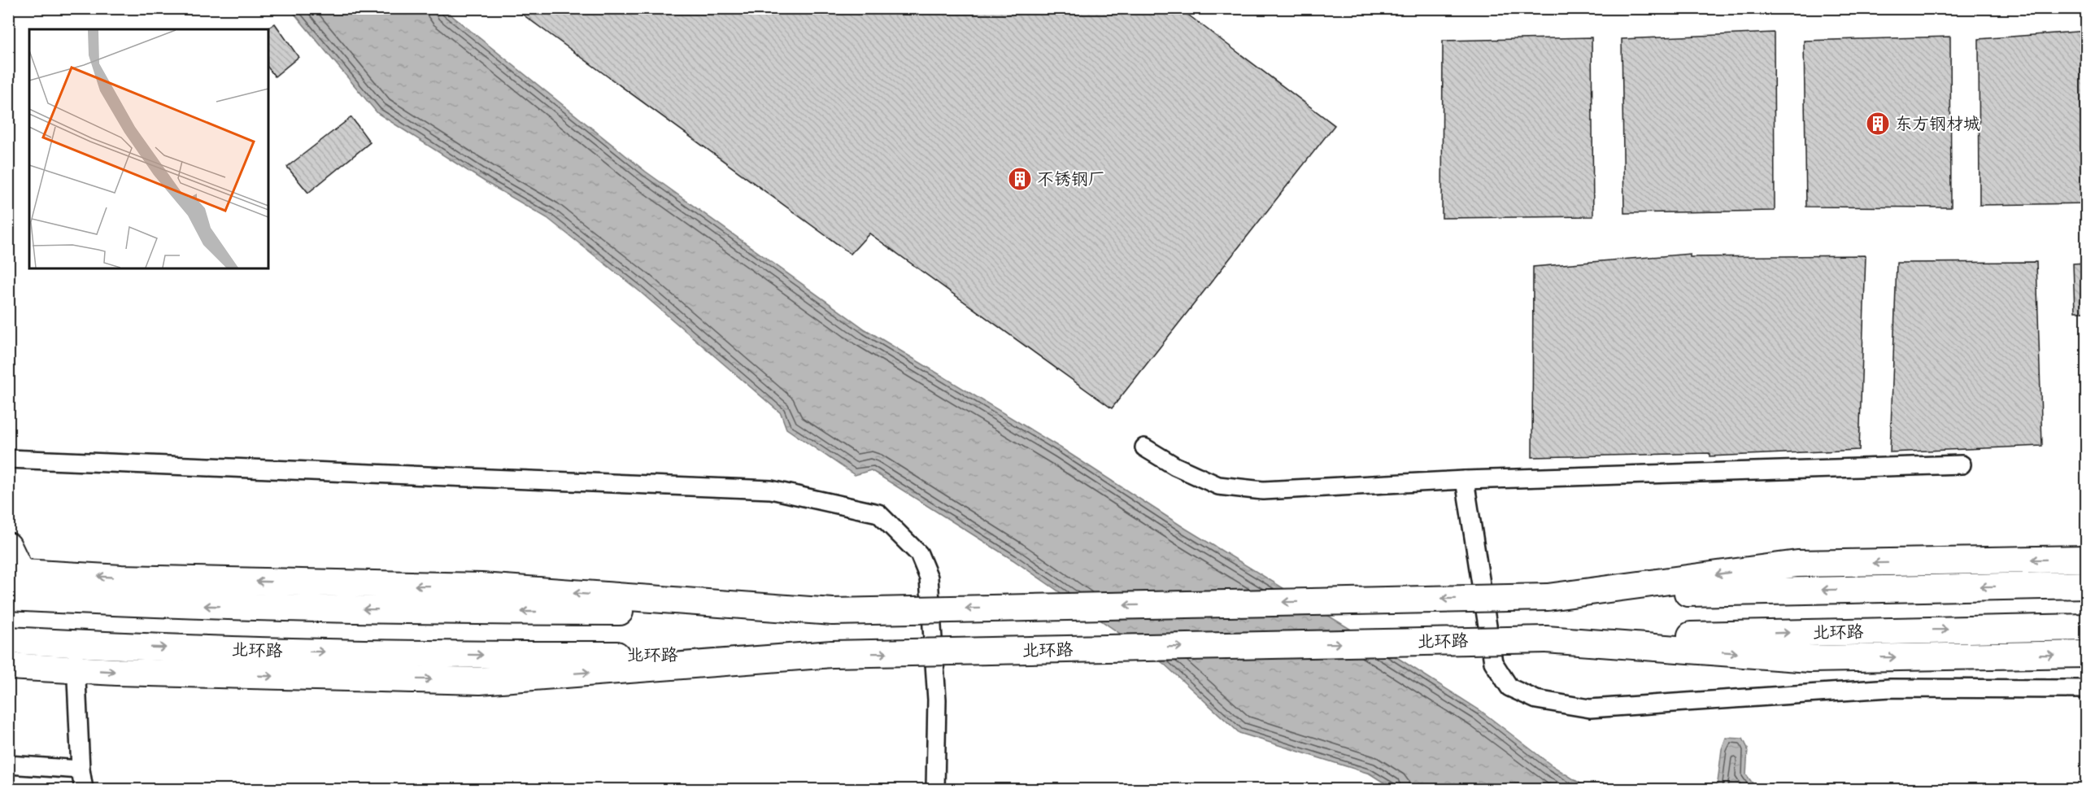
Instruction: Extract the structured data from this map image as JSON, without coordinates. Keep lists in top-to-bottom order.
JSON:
{
  "streets": {
    "highway": ["北环路"]
  },
  "places": {
    "building": ["东方钢材城", "不锈钢厂"]
  }
}
